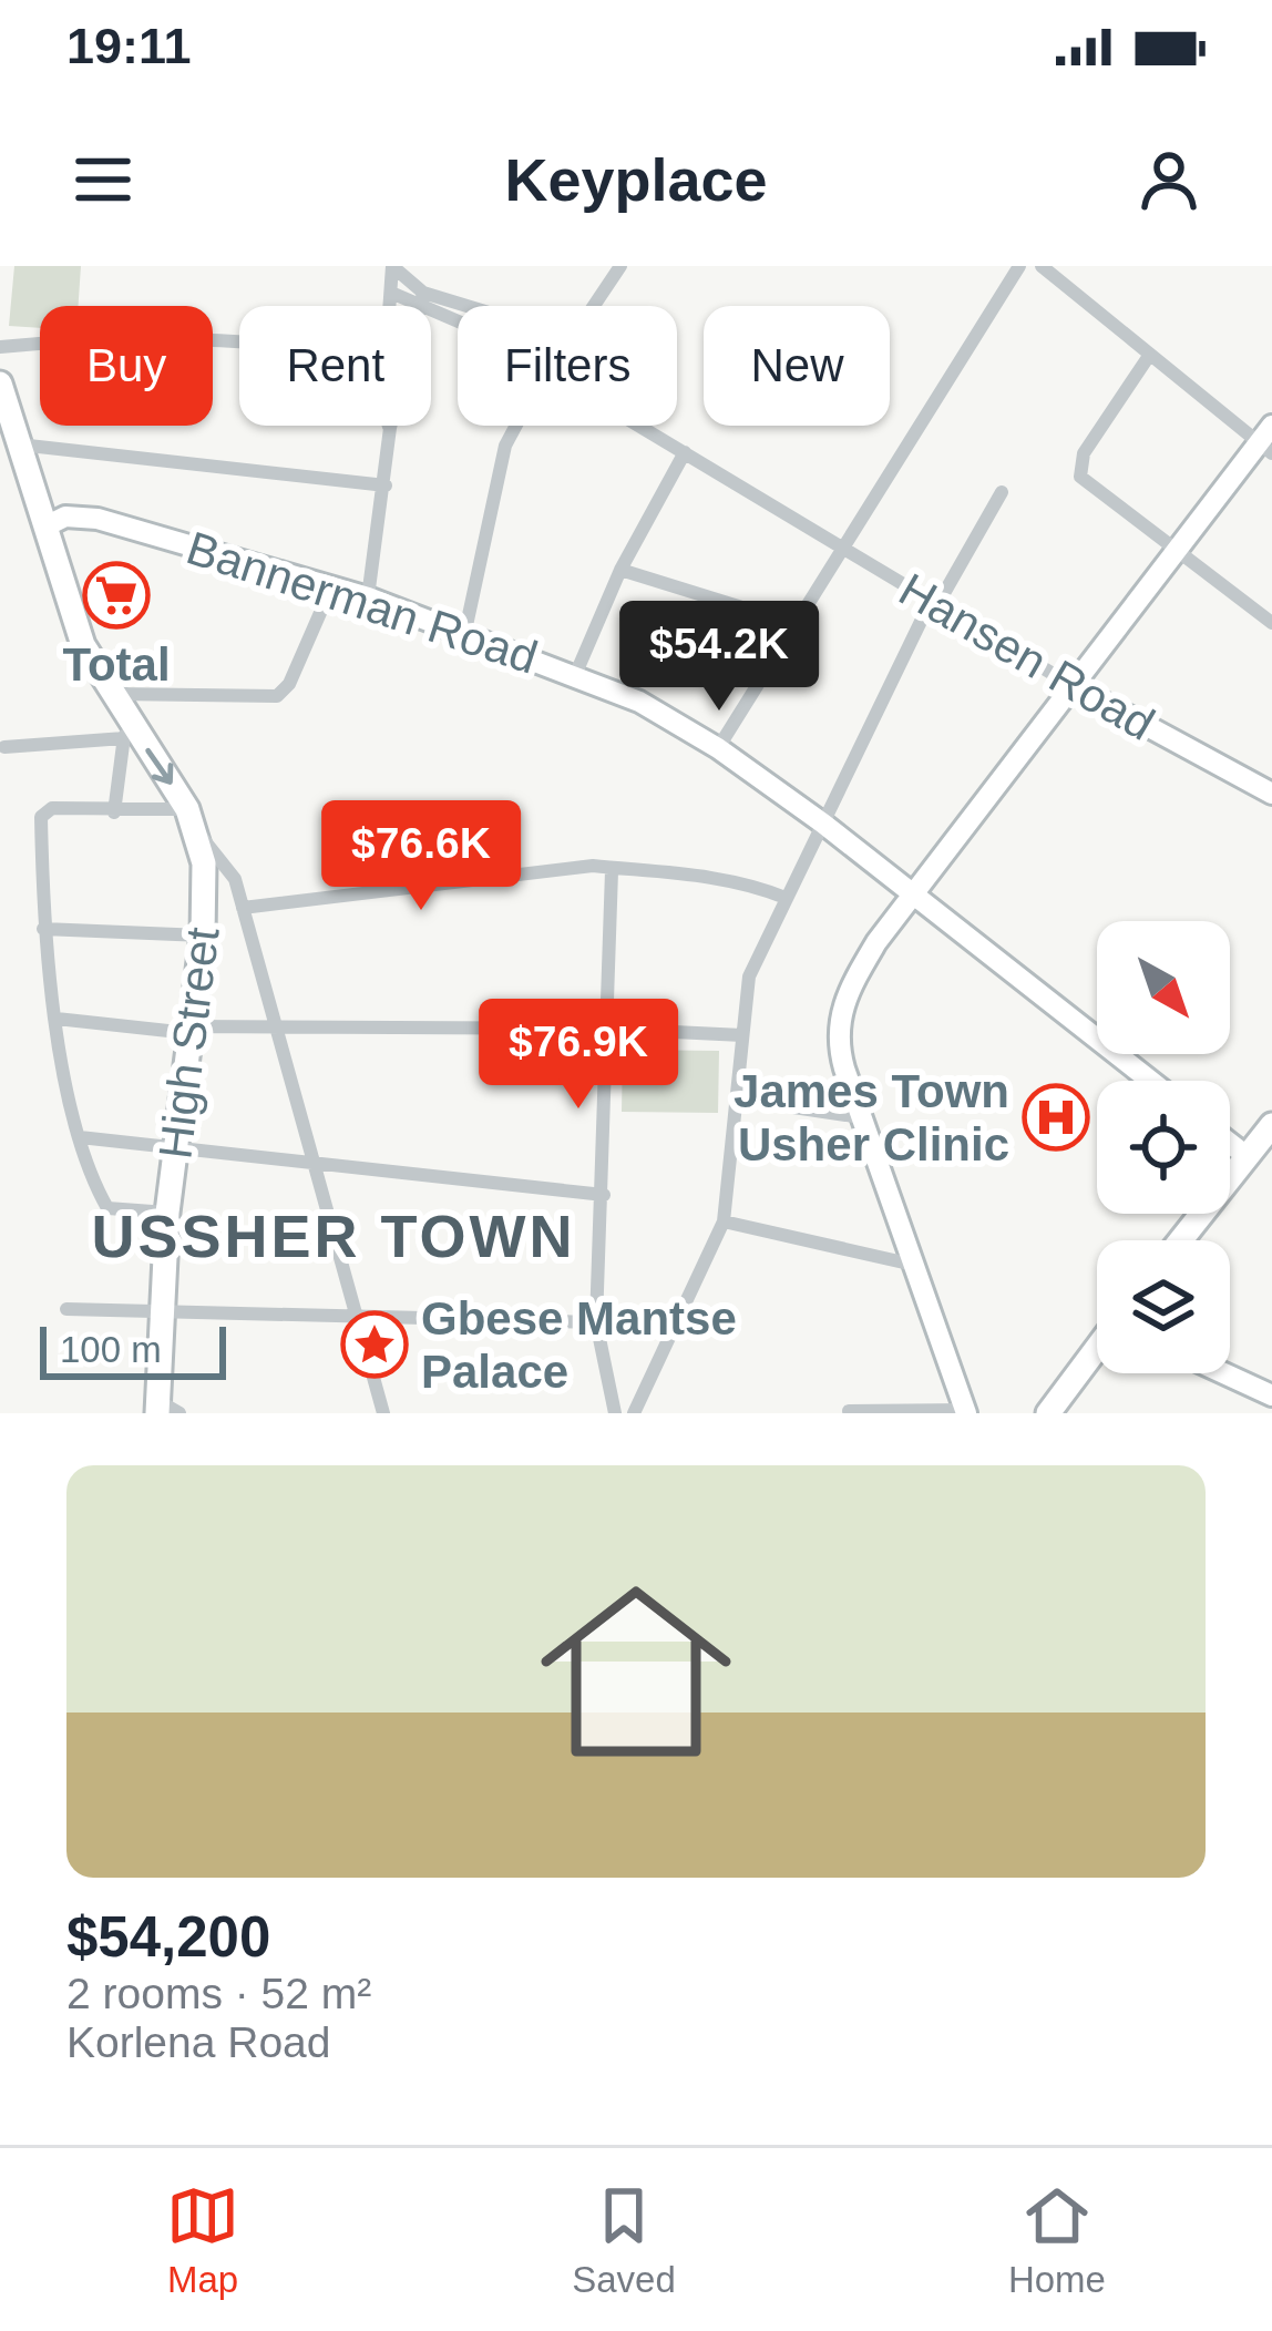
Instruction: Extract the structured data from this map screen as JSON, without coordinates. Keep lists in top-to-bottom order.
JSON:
{
  "streets": {
    "main road": ["High Street"],
    "street": ["Bannerman Road", "Hansen Road"]
  },
  "crossings": [
    ["Bannerman Road", "High Street"]
  ],
  "districts": ["USSHER TOWN"],
  "places": {
    "supermarket": ["Total"],
    "hospital": ["James Town Usher Clinic"],
    "place": ["Gbese Mantse Palace"]
  },
  "scale_bar": "100 m",
  "north": "bottom right",
  "page": {
    "status": "19:11",
    "header": "Keyplace",
    "chip": [
      "Buy",
      "Rent",
      "Filters",
      "New"
    ],
    "price": ["$54.2K", "$76.6K", "$76.9K"],
    "scale": "100 m",
    "list": [
      {
        "name": "$54,200",
        "note": "2 rooms · 52 m² · Korlena Road"
      }
    ],
    "tabs": ["Map", "Saved", "Home"]
  }
}
